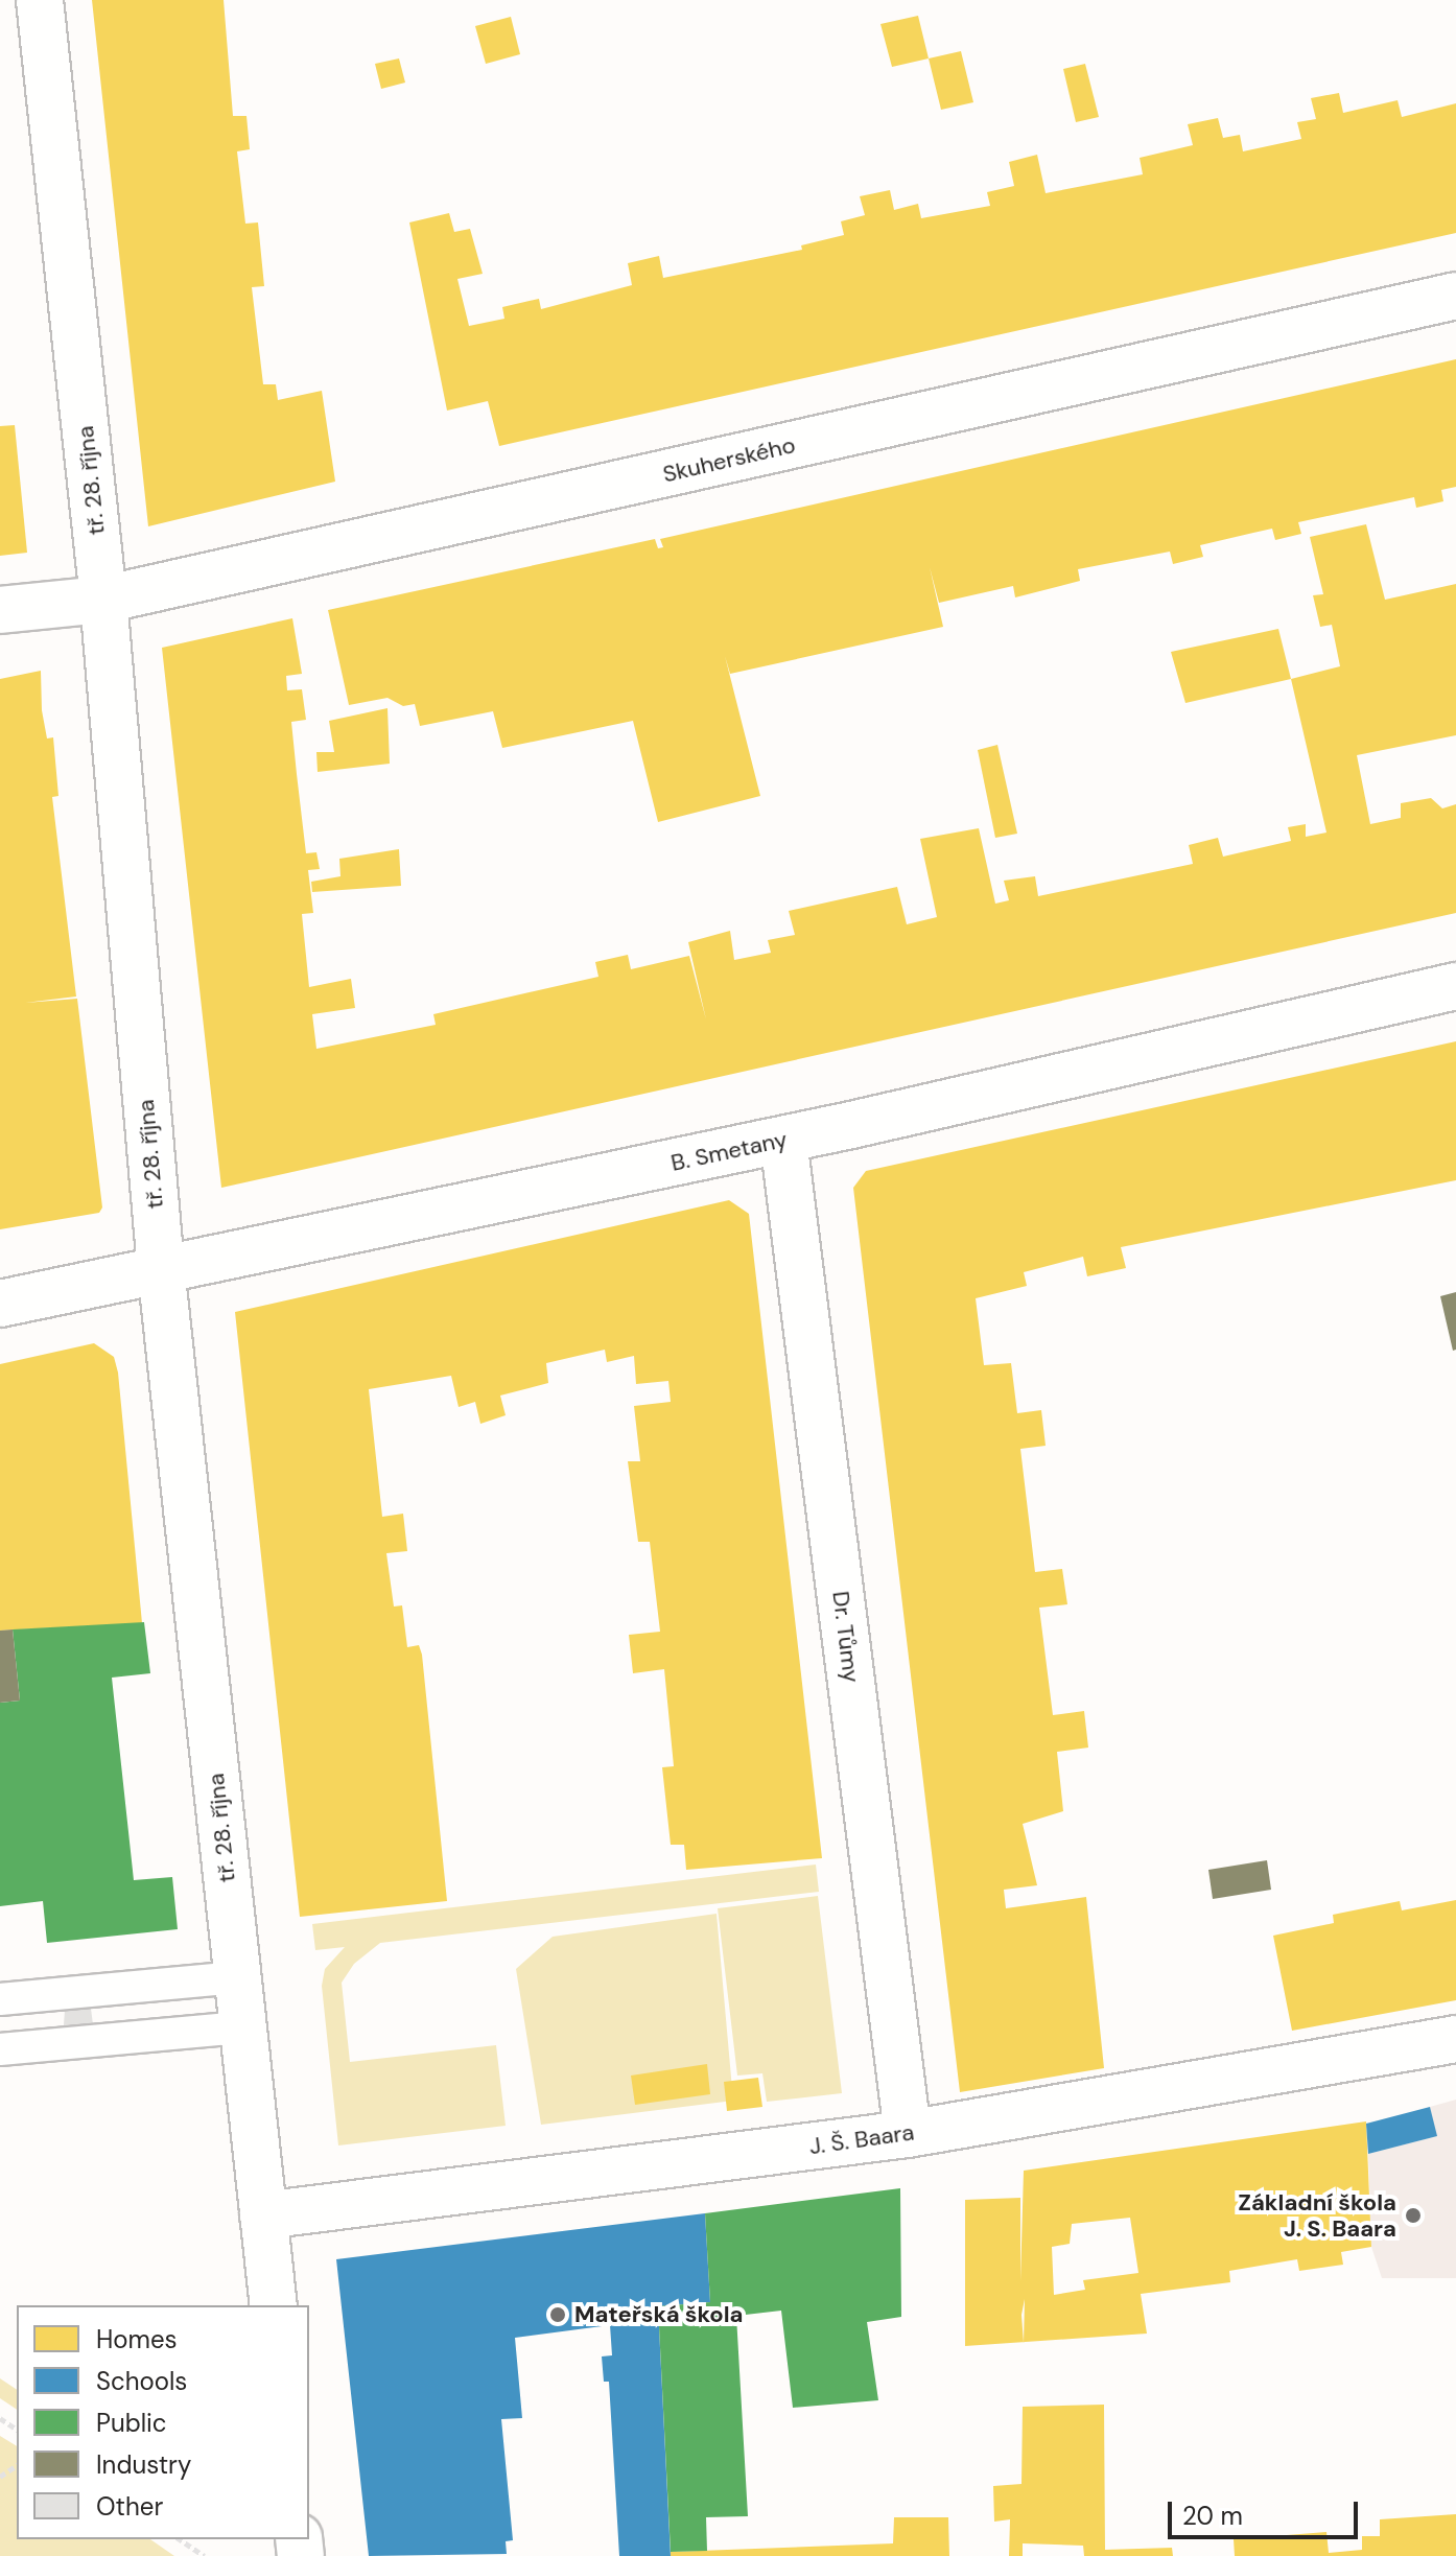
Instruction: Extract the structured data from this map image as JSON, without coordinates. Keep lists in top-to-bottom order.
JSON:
{
  "streets": {
    "street": [
      "Skuherského",
      "tř. 28. října",
      "B. Smetany",
      "Dr. Tůmy",
      "J. Š. Baara"
    ]
  },
  "crossings": [
    ["Skuherského", "tř. 28. října"],
    ["tř. 28. října", "B. Smetany"],
    ["tř. 28. října", "J. Š. Baara"],
    ["B. Smetany", "Dr. Tůmy"],
    ["Dr. Tůmy", "J. Š. Baara"]
  ],
  "places": ["Základní škola J. S. Baara", "Mateřská škola"],
  "legend": [
    "Homes",
    "Schools",
    "Public",
    "Industry",
    "Other"
  ],
  "scale_bar": "20 m"
}
